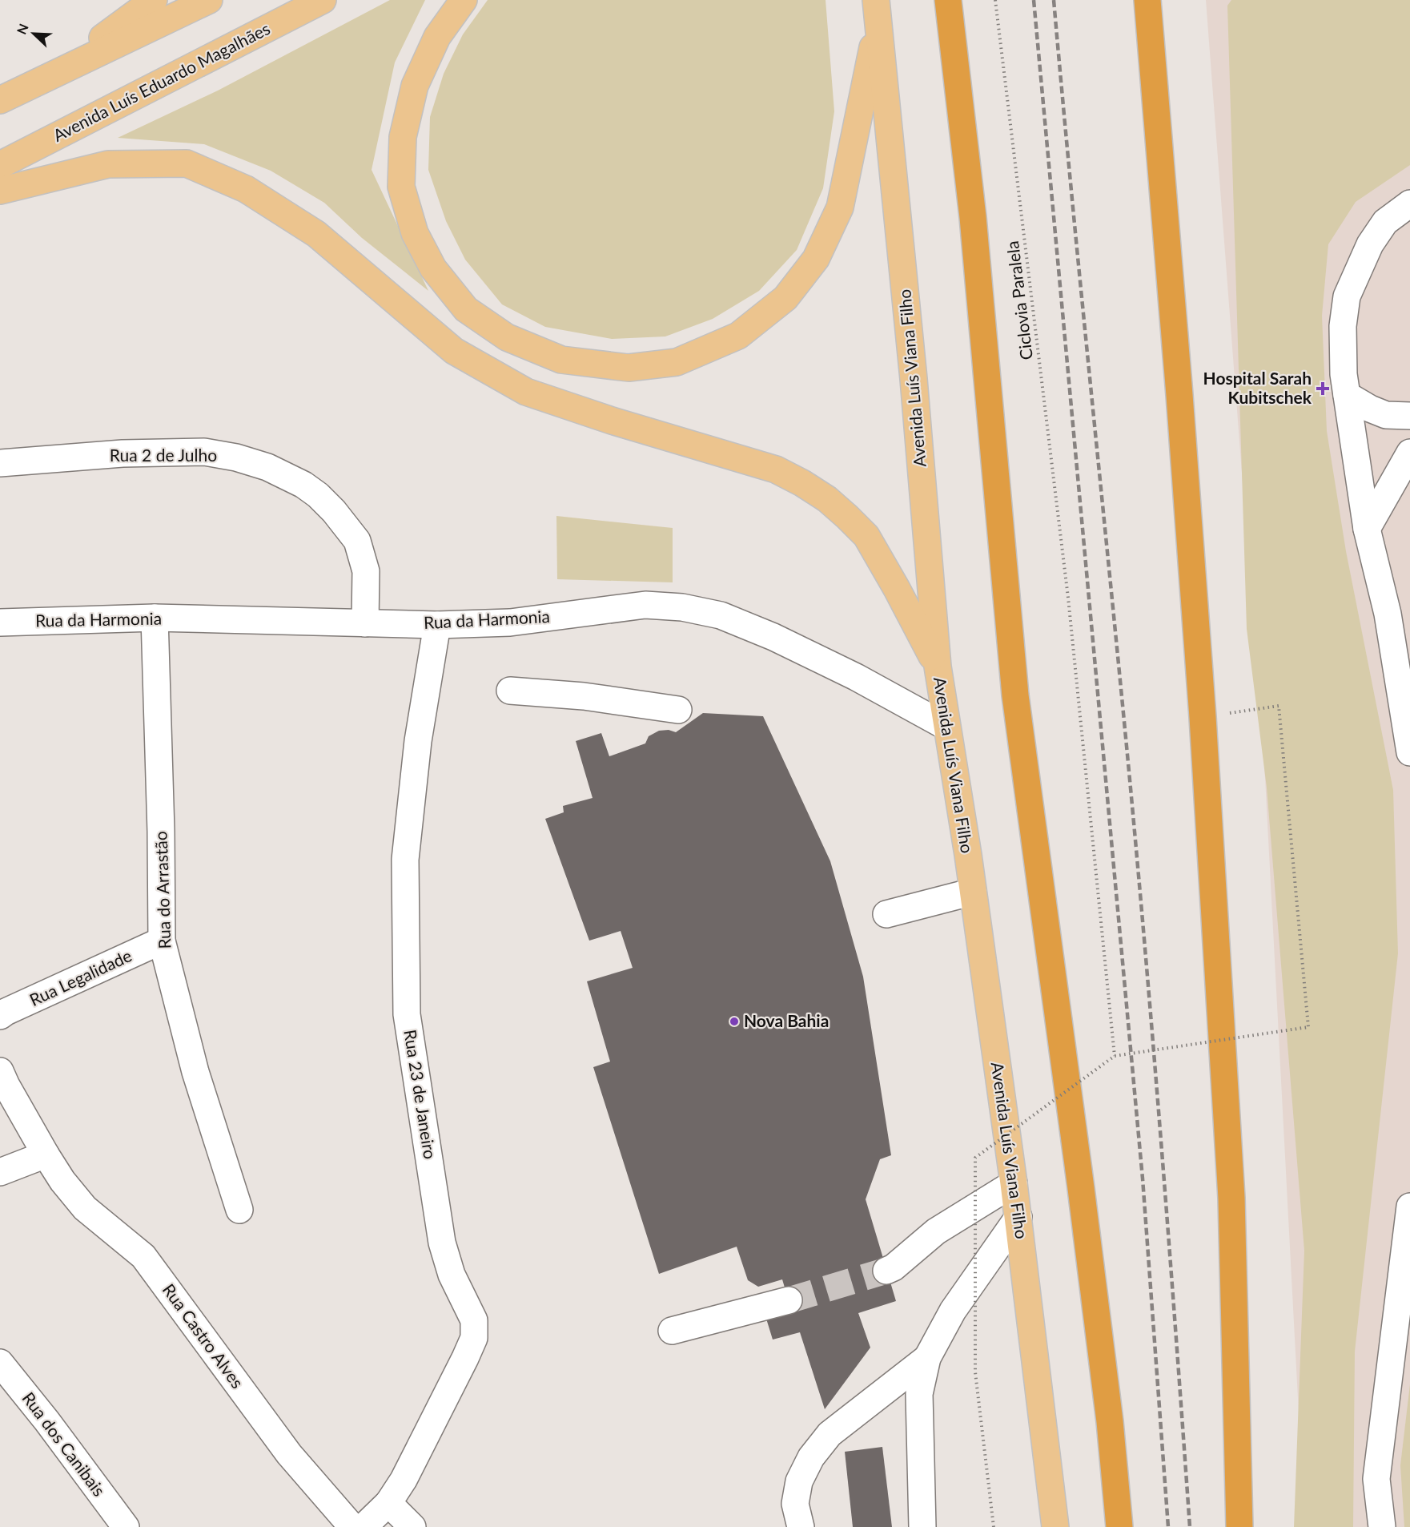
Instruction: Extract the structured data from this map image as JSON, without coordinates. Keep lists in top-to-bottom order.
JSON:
{
  "streets": {
    "main road": ["Avenida Luís Eduardo Magalhães", "Avenida Luís Viana Filho"],
    "street": [
      "Rua 2 de Julho",
      "Rua da Harmonia",
      "Rua do Arrastão",
      "Rua Legalidade",
      "Rua 23 de Janeiro",
      "Rua Castro Alves",
      "Rua dos Canibais"
    ],
    "path": ["Ciclovia Paralela"]
  },
  "crossings": [
    ["Avenida Luís Viana Filho", "Rua da Harmonia"],
    ["Rua 2 de Julho", "Rua da Harmonia"],
    ["Rua da Harmonia", "Rua do Arrastão"],
    ["Rua da Harmonia", "Rua 23 de Janeiro"],
    ["Rua do Arrastão", "Rua Legalidade"]
  ],
  "places": {
    "health": ["Hospital Sarah Kubitschek"],
    "other": ["Nova Bahia"]
  },
  "north": "top left"
}
